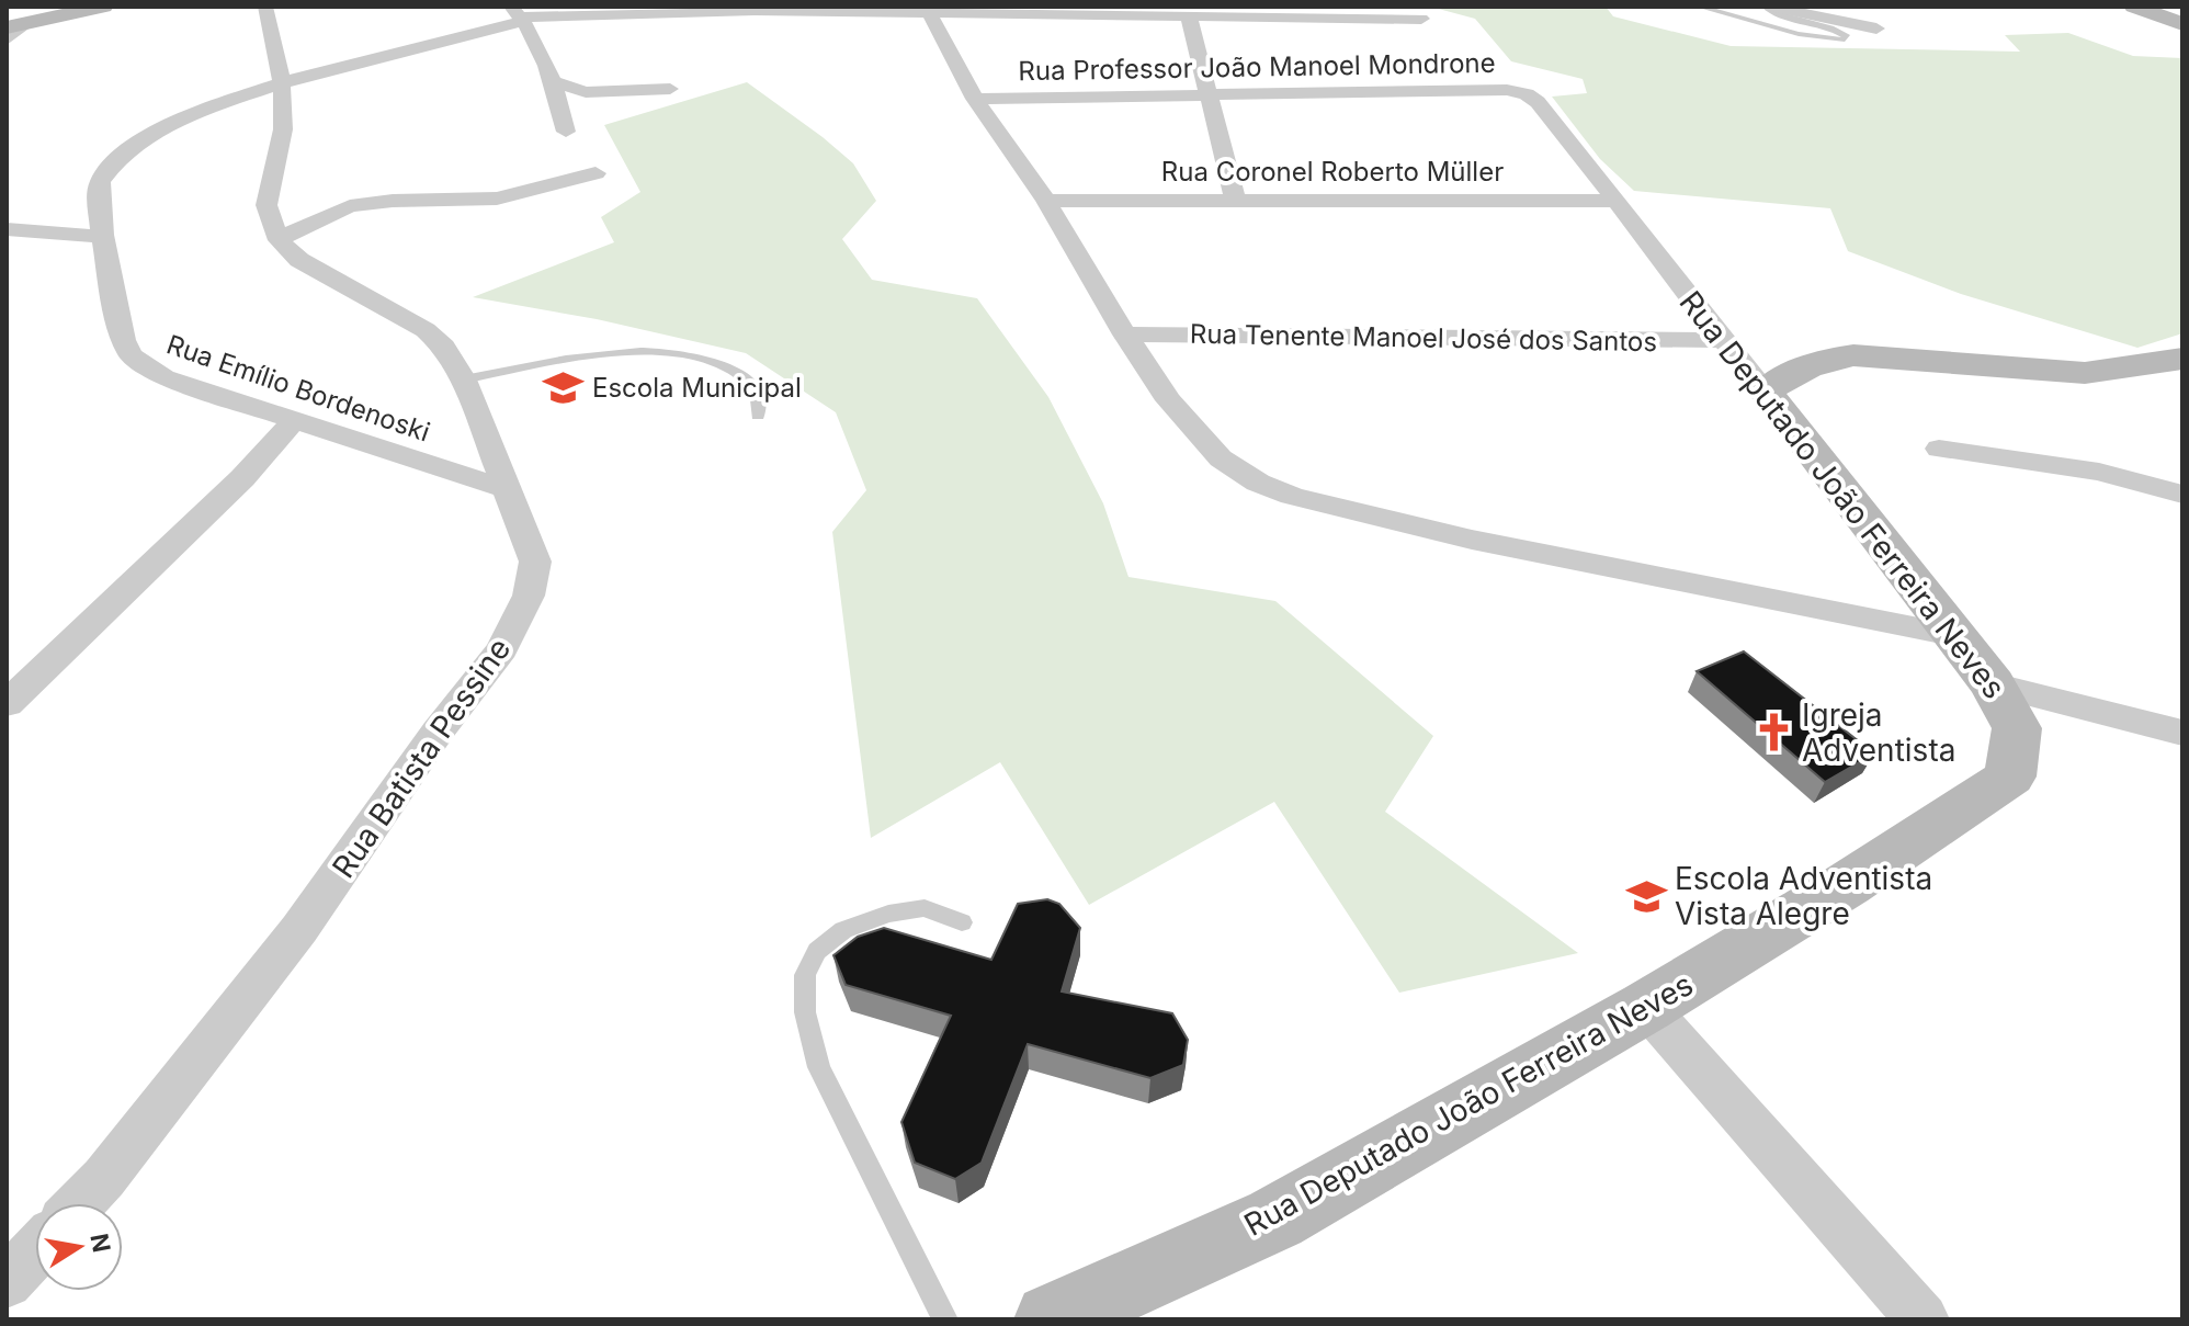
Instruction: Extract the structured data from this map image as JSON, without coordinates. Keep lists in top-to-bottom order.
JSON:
{
  "streets": {
    "street": [
      "Rua Professor João Manoel Mondrone",
      "Rua Coronel Roberto Müller",
      "Rua Tenente Manoel José dos Santos",
      "Rua Emílio Bordenoski",
      "Rua Deputado João Ferreira Neves",
      "Rua Batista Pessine"
    ]
  },
  "crossings": [
    ["Rua Professor João Manoel Mondrone", "Rua Deputado João Ferreira Neves"],
    ["Rua Coronel Roberto Müller", "Rua Deputado João Ferreira Neves"],
    ["Rua Tenente Manoel José dos Santos", "Rua Deputado João Ferreira Neves"],
    ["Rua Emílio Bordenoski", "Rua Batista Pessine"]
  ],
  "places": {
    "school or university": ["Escola Municipal", "Escola Adventista Vista Alegre"],
    "church": ["Igreja Adventista"]
  },
  "north": "right"
}
